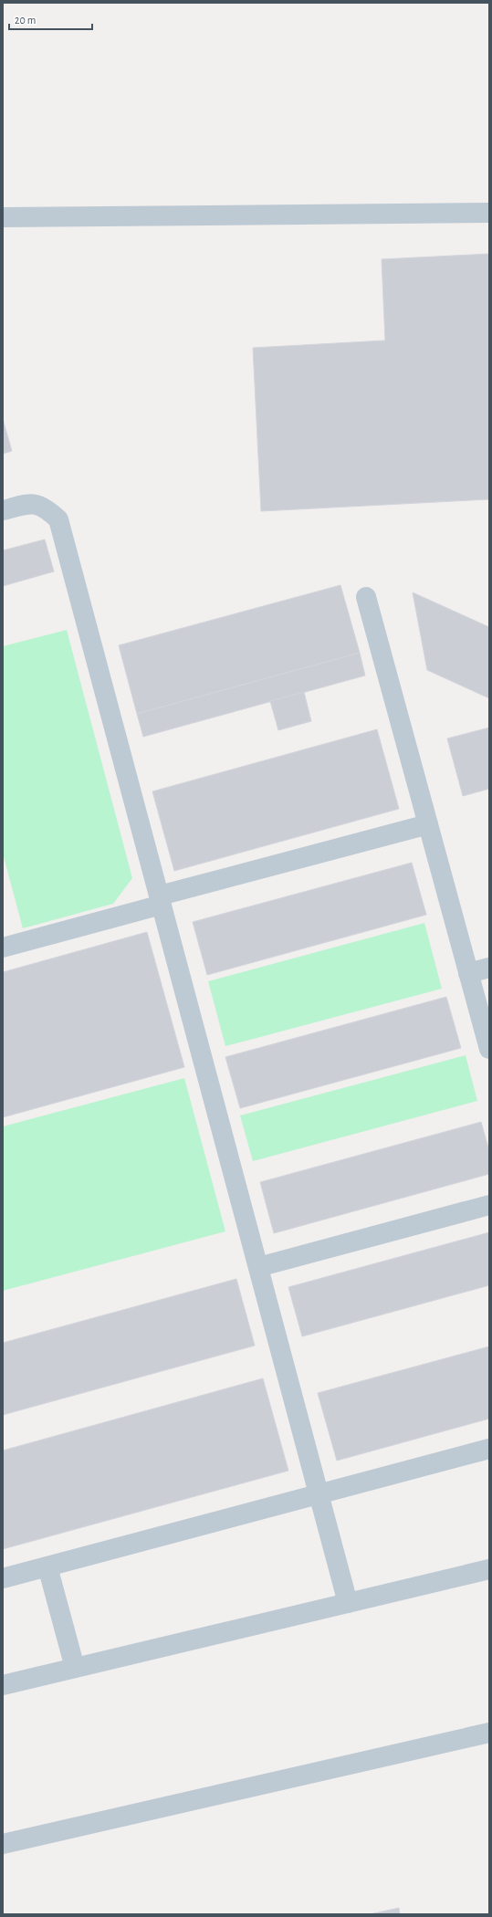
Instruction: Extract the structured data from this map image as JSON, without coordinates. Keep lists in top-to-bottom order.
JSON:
{
  "scale_bar": "20 m"
}
